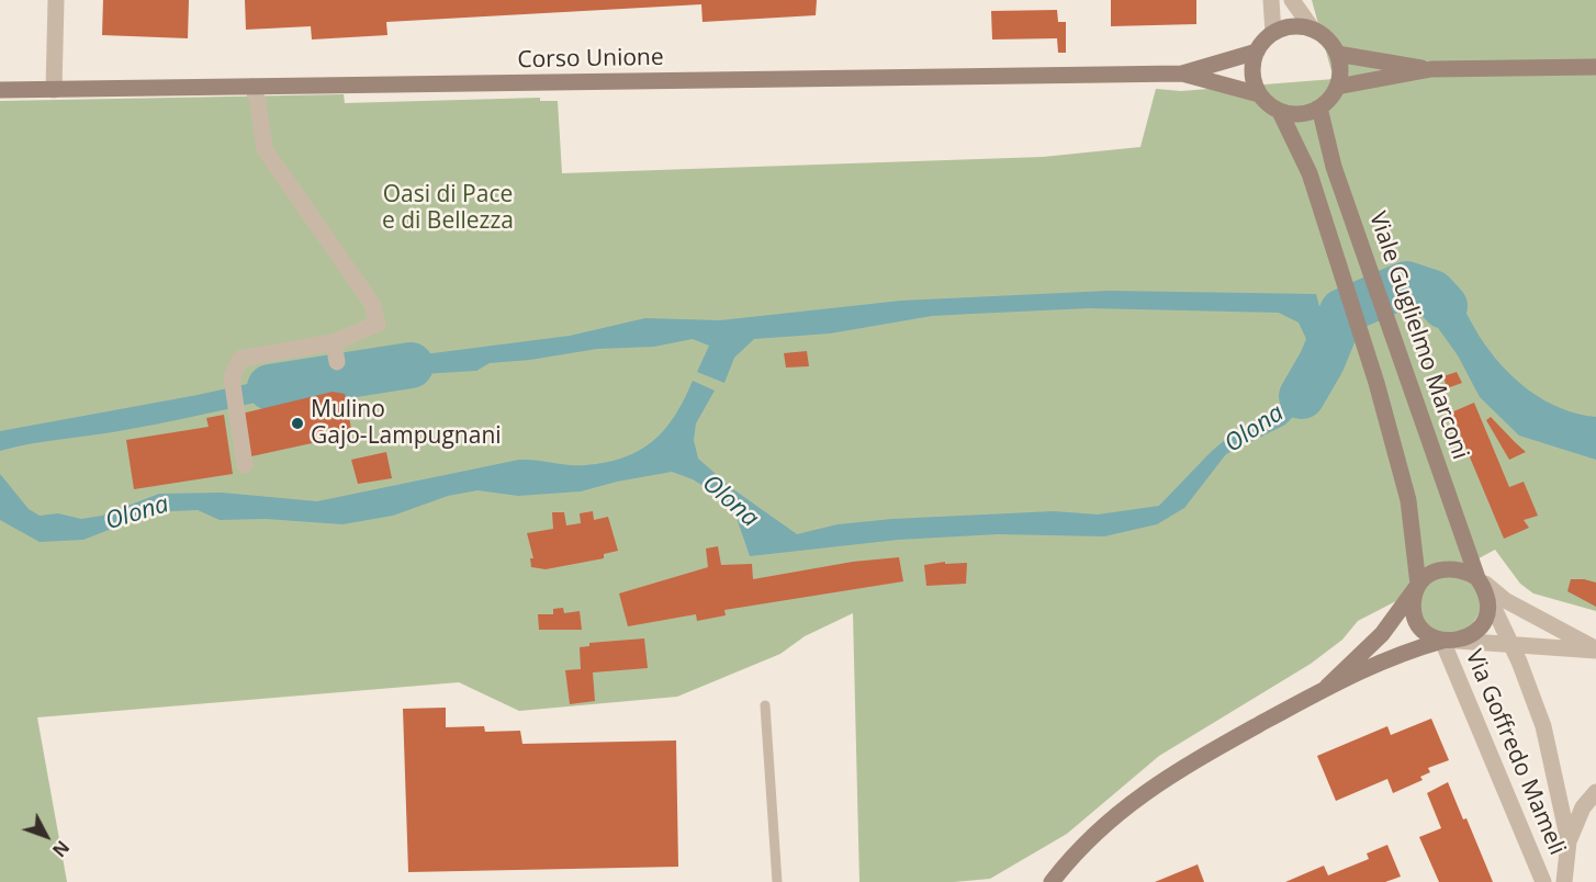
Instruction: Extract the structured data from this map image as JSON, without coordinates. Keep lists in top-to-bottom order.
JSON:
{
  "streets": {
    "street": ["Corso Unione", "Viale Guglielmo Marconi", "Via Goffredo Mameli"]
  },
  "crossings": [
    ["Corso Unione", "Viale Guglielmo Marconi"],
    ["Viale Guglielmo Marconi", "Via Goffredo Mameli"]
  ],
  "water": ["Olona"],
  "parks": ["Oasi di Pace e di Bellezza"],
  "places": ["Mulino Gajo-Lampugnani"],
  "north": "bottom right"
}
